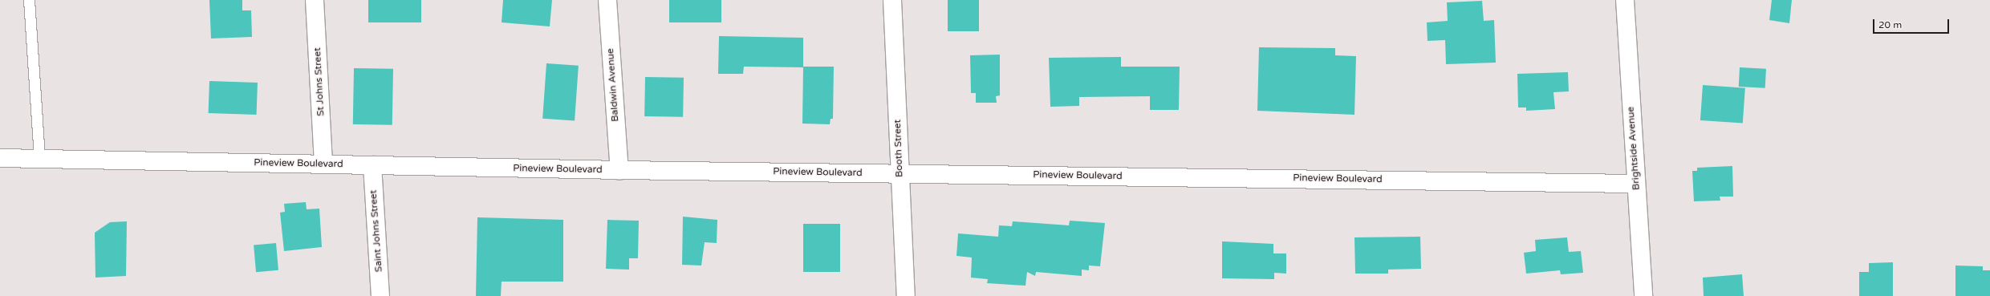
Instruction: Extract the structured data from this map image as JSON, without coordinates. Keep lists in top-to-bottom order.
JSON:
{
  "streets": {
    "street": [
      "St Johns Street",
      "Baldwin Avenue",
      "Booth Street",
      "Brightside Avenue",
      "Pineview Boulevard",
      "Saint Johns Street"
    ]
  },
  "crossings": [
    ["St Johns Street", "Pineview Boulevard"],
    ["Baldwin Avenue", "Pineview Boulevard"],
    ["Booth Street", "Pineview Boulevard"],
    ["Brightside Avenue", "Pineview Boulevard"],
    ["Pineview Boulevard", "Saint Johns Street"]
  ],
  "scale_bar": "20 m"
}
